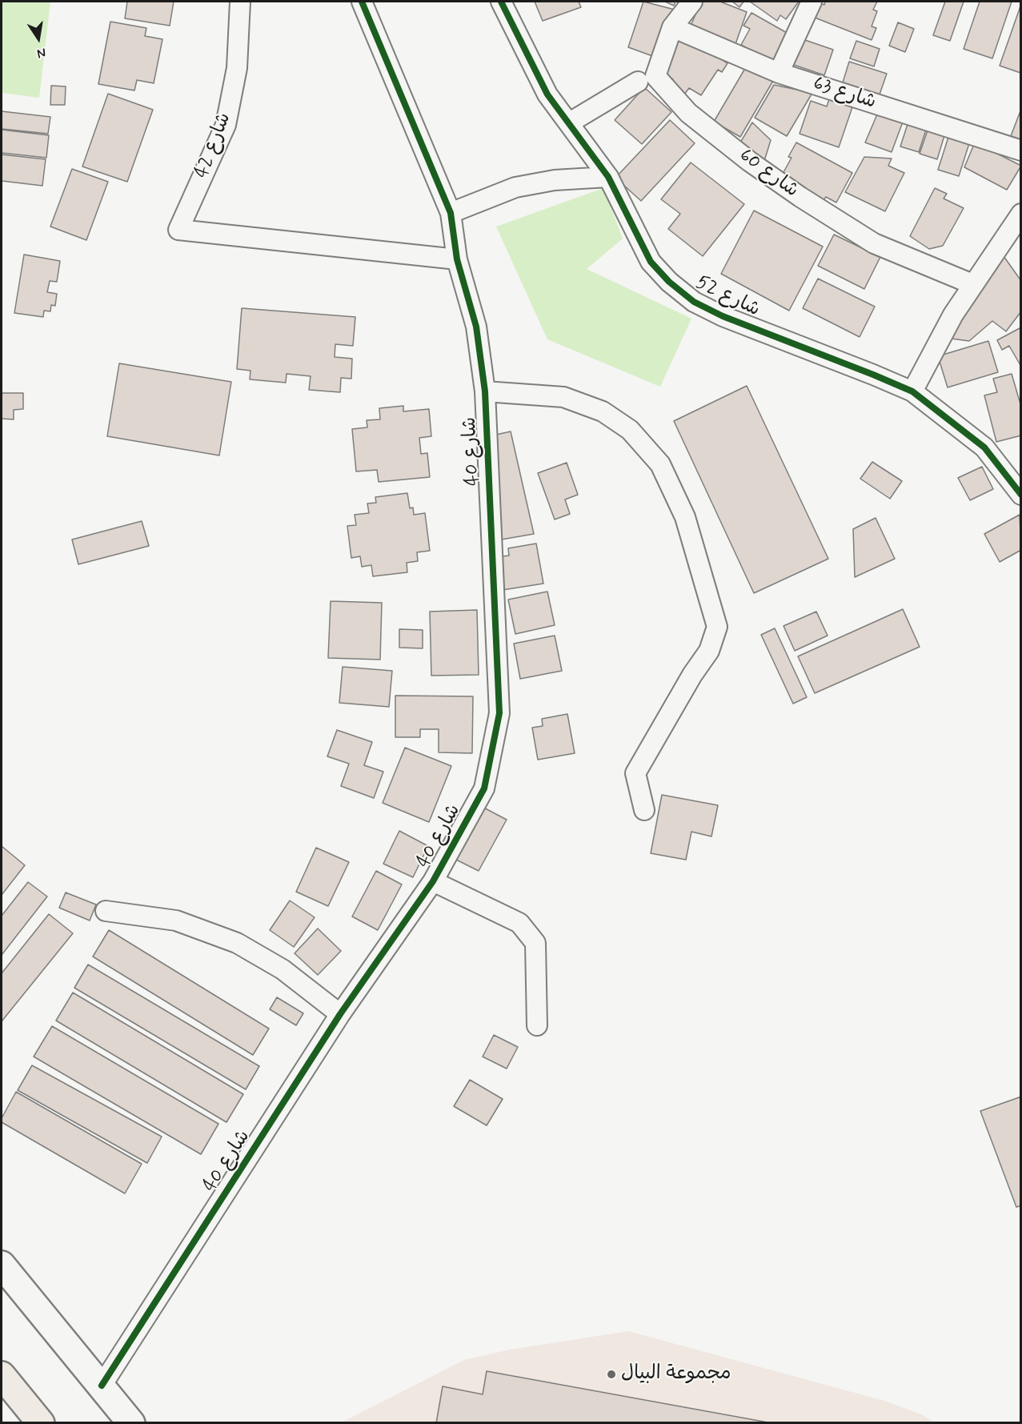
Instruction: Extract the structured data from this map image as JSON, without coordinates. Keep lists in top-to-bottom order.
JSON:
{
  "streets": {
    "street": [
      "شارع 63",
      "شارع 42",
      "شارع 60",
      "شارع 52",
      "شارع 40"
    ]
  },
  "crossings": [
    ["شارع 63", "شارع 60"],
    ["شارع 42", "شارع 40"]
  ],
  "places": ["مجموعة البيال"],
  "north": "bottom"
}
